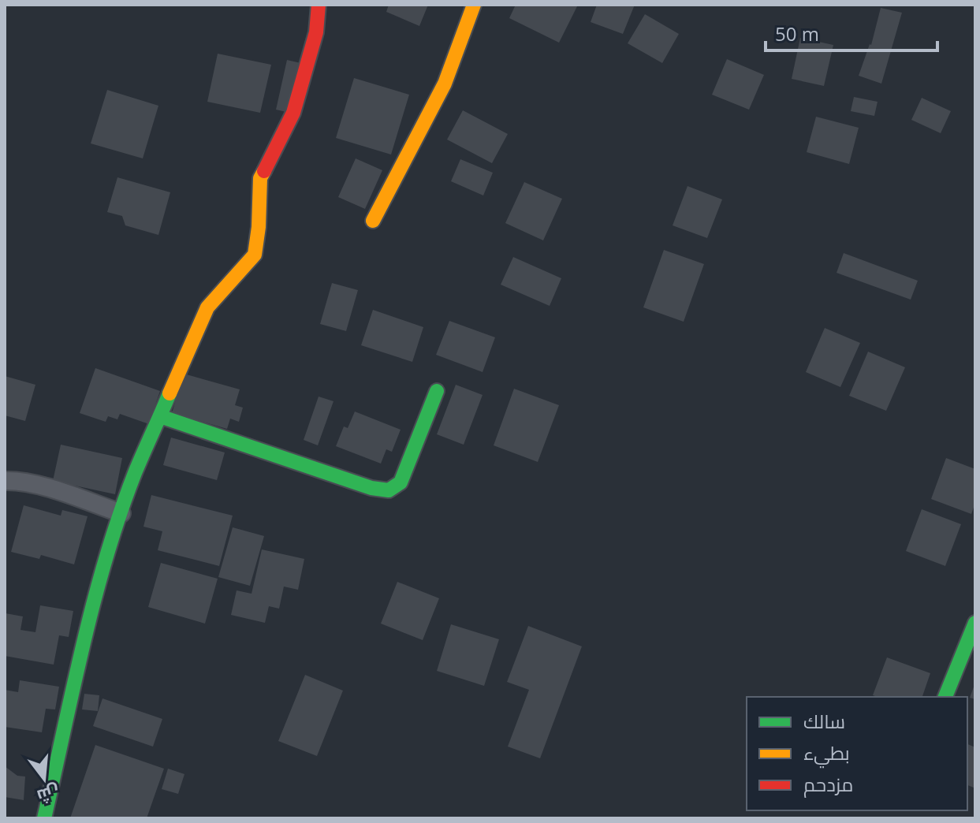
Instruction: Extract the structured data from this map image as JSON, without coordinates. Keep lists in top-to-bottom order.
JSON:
{
  "legend": ["سالك", "بطيء", "مزدحم"],
  "scale_bar": "50 m",
  "north": "bottom"
}
